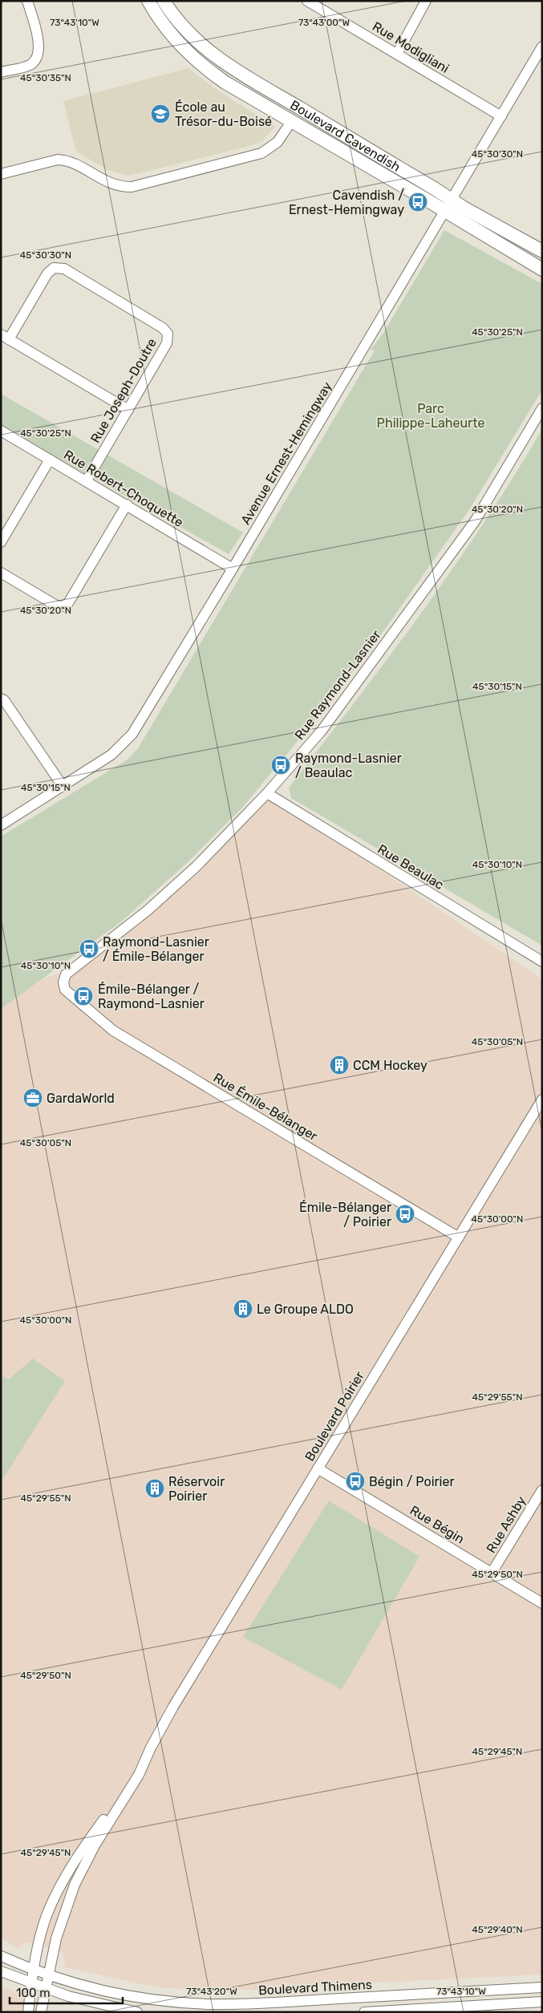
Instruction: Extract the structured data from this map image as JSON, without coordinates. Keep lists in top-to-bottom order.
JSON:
{
  "streets": {
    "main road": ["Boulevard Cavendish"],
    "street": [
      "Rue Modigliani",
      "Rue Joseph-Doutre",
      "Avenue Ernest-Hemingway",
      "Rue Robert-Choquette",
      "Rue Raymond-Lasnier",
      "Rue Beaulac",
      "Rue Émile-Bélanger",
      "Boulevard Poirier",
      "Rue Bégin",
      "Rue Ashby",
      "Boulevard Thimens"
    ]
  },
  "crossings": [
    ["Rue Modigliani", "Avenue Ernest-Hemingway"],
    ["Boulevard Cavendish", "Avenue Ernest-Hemingway"],
    ["Rue Joseph-Doutre", "Rue Robert-Choquette"],
    ["Avenue Ernest-Hemingway", "Rue Robert-Choquette"],
    ["Rue Raymond-Lasnier", "Rue Beaulac"],
    ["Rue Raymond-Lasnier", "Rue Émile-Bélanger"],
    ["Rue Émile-Bélanger", "Boulevard Poirier"],
    ["Boulevard Poirier", "Rue Bégin"],
    ["Boulevard Poirier", "Boulevard Thimens"],
    ["Rue Bégin", "Rue Ashby"]
  ],
  "parks": ["Parc Philippe-Laheurte"],
  "places": {
    "school or university": ["École au Trésor-du-Boisé"],
    "bus stop": [
      "Cavendish / Ernest-Hemingway",
      "Raymond-Lasnier / Beaulac",
      "Raymond-Lasnier / Émile-Bélanger",
      "Émile-Bélanger / Raymond-Lasnier",
      "Émile-Bélanger / Poirier",
      "Bégin / Poirier"
    ],
    "building": ["CCM Hockey", "Le Groupe ALDO", "Réservoir Poirier"],
    "office": ["GardaWorld"]
  },
  "scale_bar": "100 m",
  "coordinates": [
    "73°43'10\"W",
    "73°43'00\"W",
    "45°30'35\"N",
    "45°30'30\"N",
    "45°30'25\"N",
    "45°30'20\"N",
    "45°30'15\"N",
    "45°30'10\"N",
    "45°30'05\"N",
    "45°30'00\"N",
    "45°29'55\"N",
    "45°29'50\"N",
    "45°29'45\"N",
    "45°29'40\"N",
    "73°43'20\"W"
  ]
}
